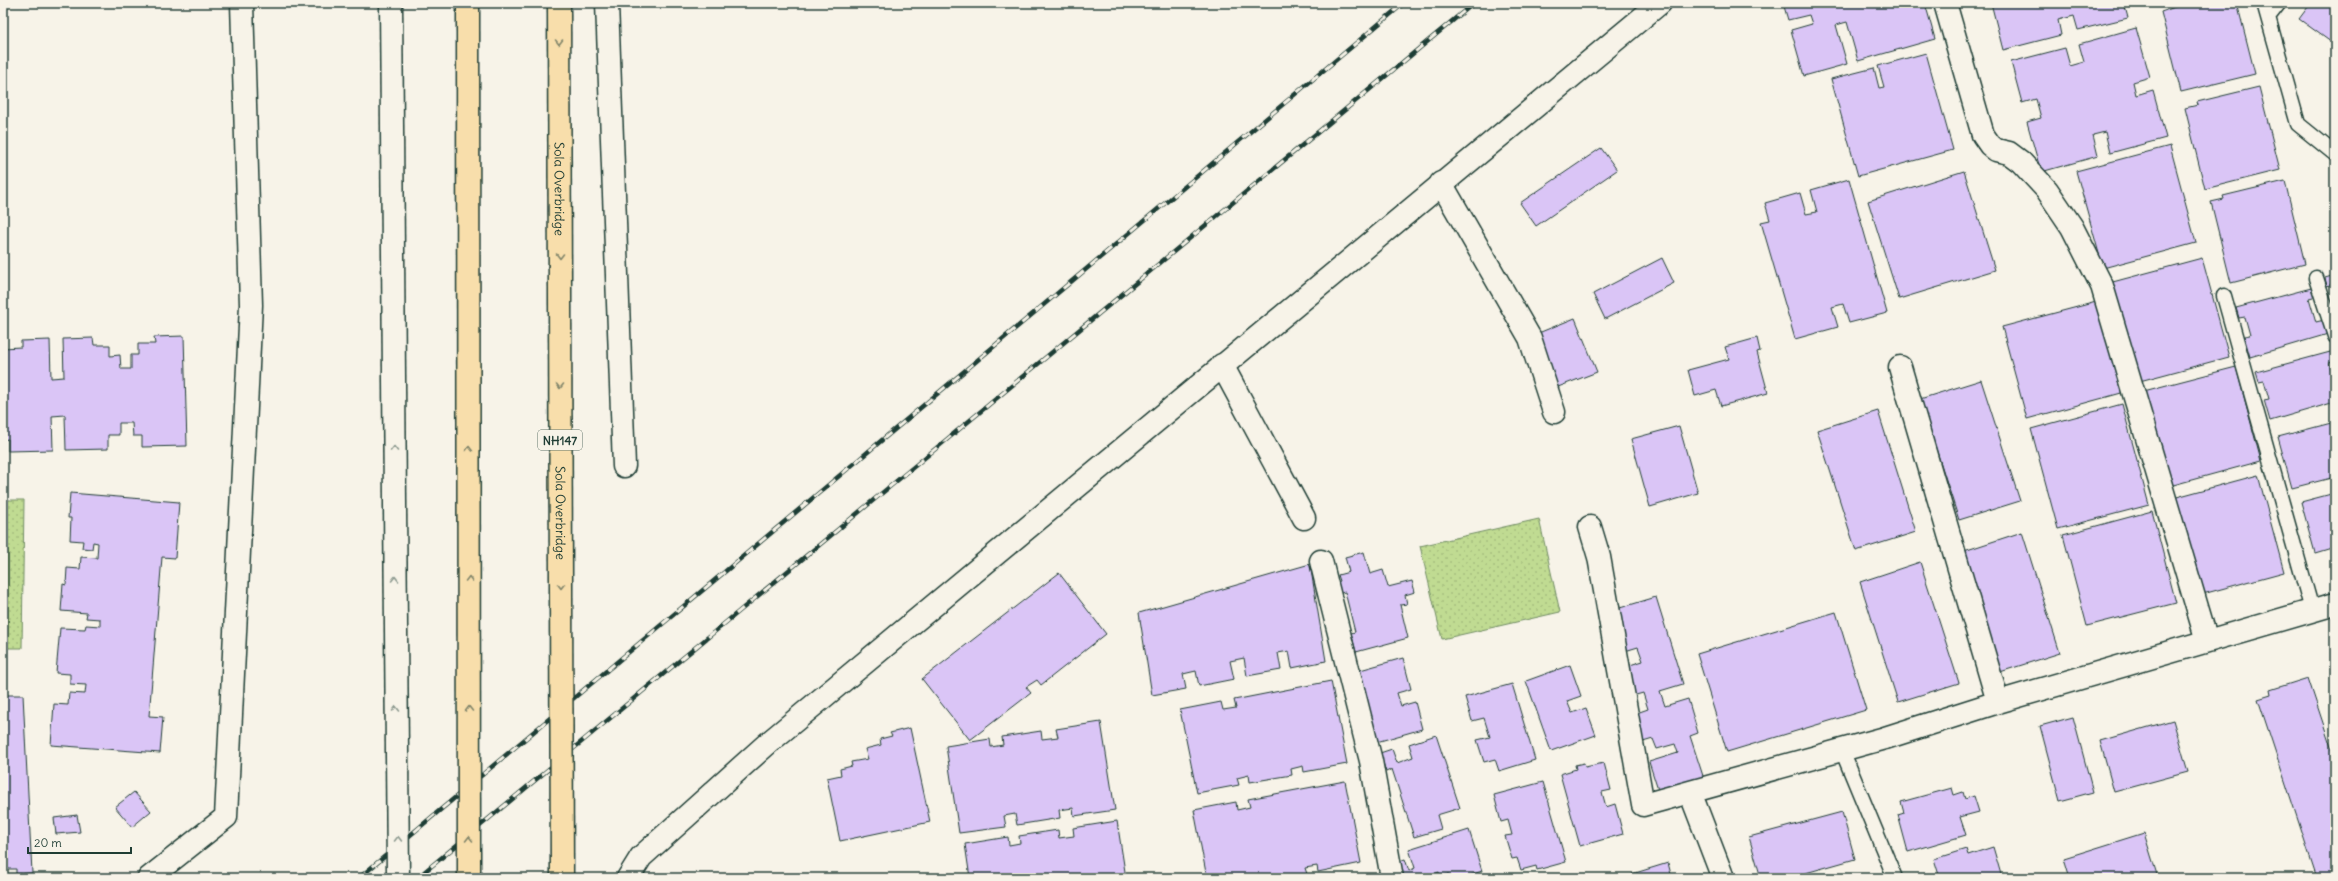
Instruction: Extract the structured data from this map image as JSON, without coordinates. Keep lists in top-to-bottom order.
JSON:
{
  "streets": {
    "highway": ["Sola Overbridge", "NH147"]
  },
  "scale_bar": "20 m"
}
